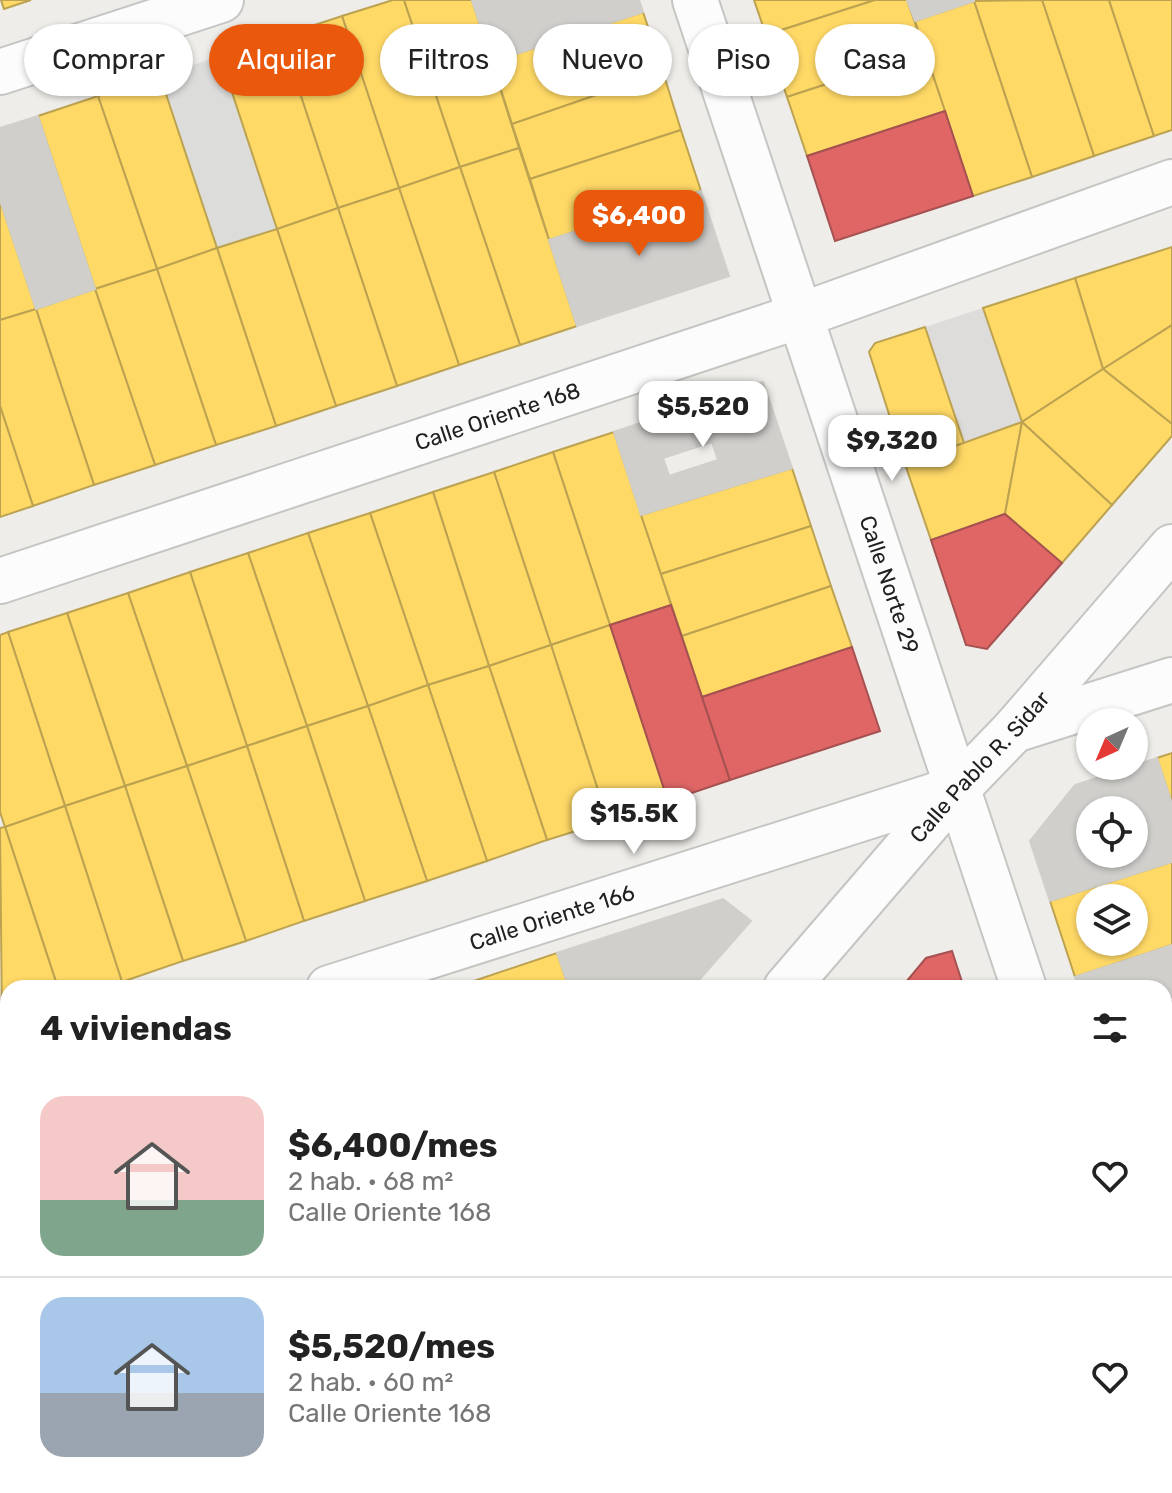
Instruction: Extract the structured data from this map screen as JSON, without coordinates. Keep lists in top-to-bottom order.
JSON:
{
  "streets": {
    "street": [
      "Calle Oriente 168",
      "Calle Norte 29",
      "Calle Pablo R. Sidar",
      "Calle Oriente 166"
    ]
  },
  "crossings": [
    ["Calle Oriente 168", "Calle Norte 29"],
    ["Calle Norte 29", "Calle Pablo R. Sidar"],
    ["Calle Norte 29", "Calle Oriente 166"],
    ["Calle Pablo R. Sidar", "Calle Oriente 166"]
  ],
  "north": "bottom left",
  "page": {
    "chip": [
      "Comprar",
      "Alquilar",
      "Filtros",
      "Nuevo",
      "Piso",
      "Casa"
    ],
    "price": [
      "$6,400",
      "$5,520",
      "$9,320",
      "$15.5K"
    ],
    "heading": "4 viviendas",
    "list": [
      {
        "name": "$6,400/mes",
        "note": "2 hab. · 68 m² · Calle Oriente 168"
      },
      {
        "name": "$5,520/mes",
        "note": "2 hab. · 60 m² · Calle Oriente 168"
      }
    ]
  }
}
